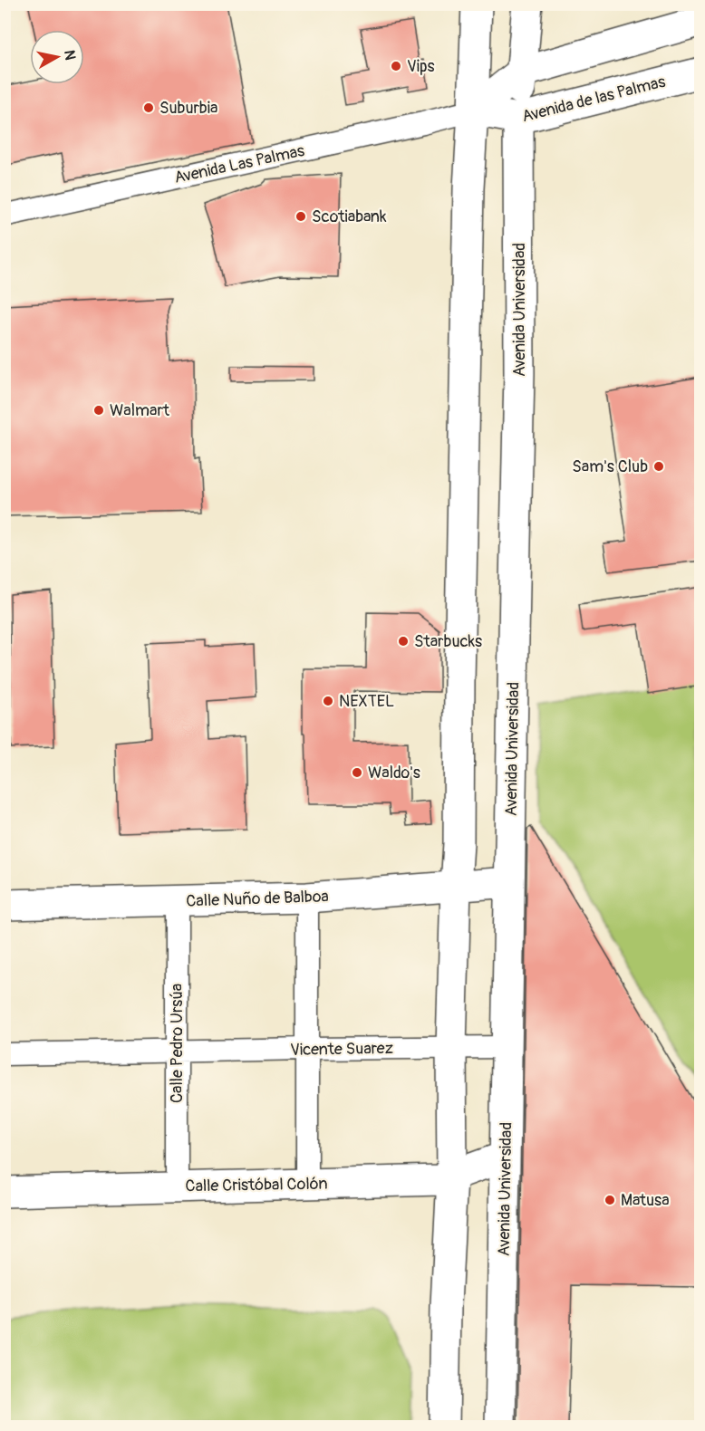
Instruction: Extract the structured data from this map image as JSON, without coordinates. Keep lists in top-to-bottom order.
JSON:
{
  "streets": {
    "main road": [
      "Avenida de las Palmas",
      "Avenida Universidad",
      "Calle Nuño de Balboa",
      "Calle Cristóbal Colón"
    ],
    "street": ["Avenida Las Palmas", "Calle Pedro Ursúa", "Vicente Suarez"]
  },
  "crossings": [
    ["Avenida de las Palmas", "Avenida Las Palmas"],
    ["Avenida de las Palmas", "Avenida Universidad"],
    ["Avenida Universidad", "Calle Nuño de Balboa"],
    ["Avenida Universidad", "Vicente Suarez"],
    ["Avenida Universidad", "Calle Cristóbal Colón"],
    ["Calle Nuño de Balboa", "Calle Pedro Ursúa"],
    ["Calle Pedro Ursúa", "Vicente Suarez"],
    ["Calle Pedro Ursúa", "Calle Cristóbal Colón"]
  ],
  "places": [
    "Vips",
    "Suburbia",
    "Scotiabank",
    "Walmart",
    "Sam's Club",
    "Starbucks",
    "NEXTEL",
    "Waldo's",
    "Matusa"
  ],
  "north": "right"
}
